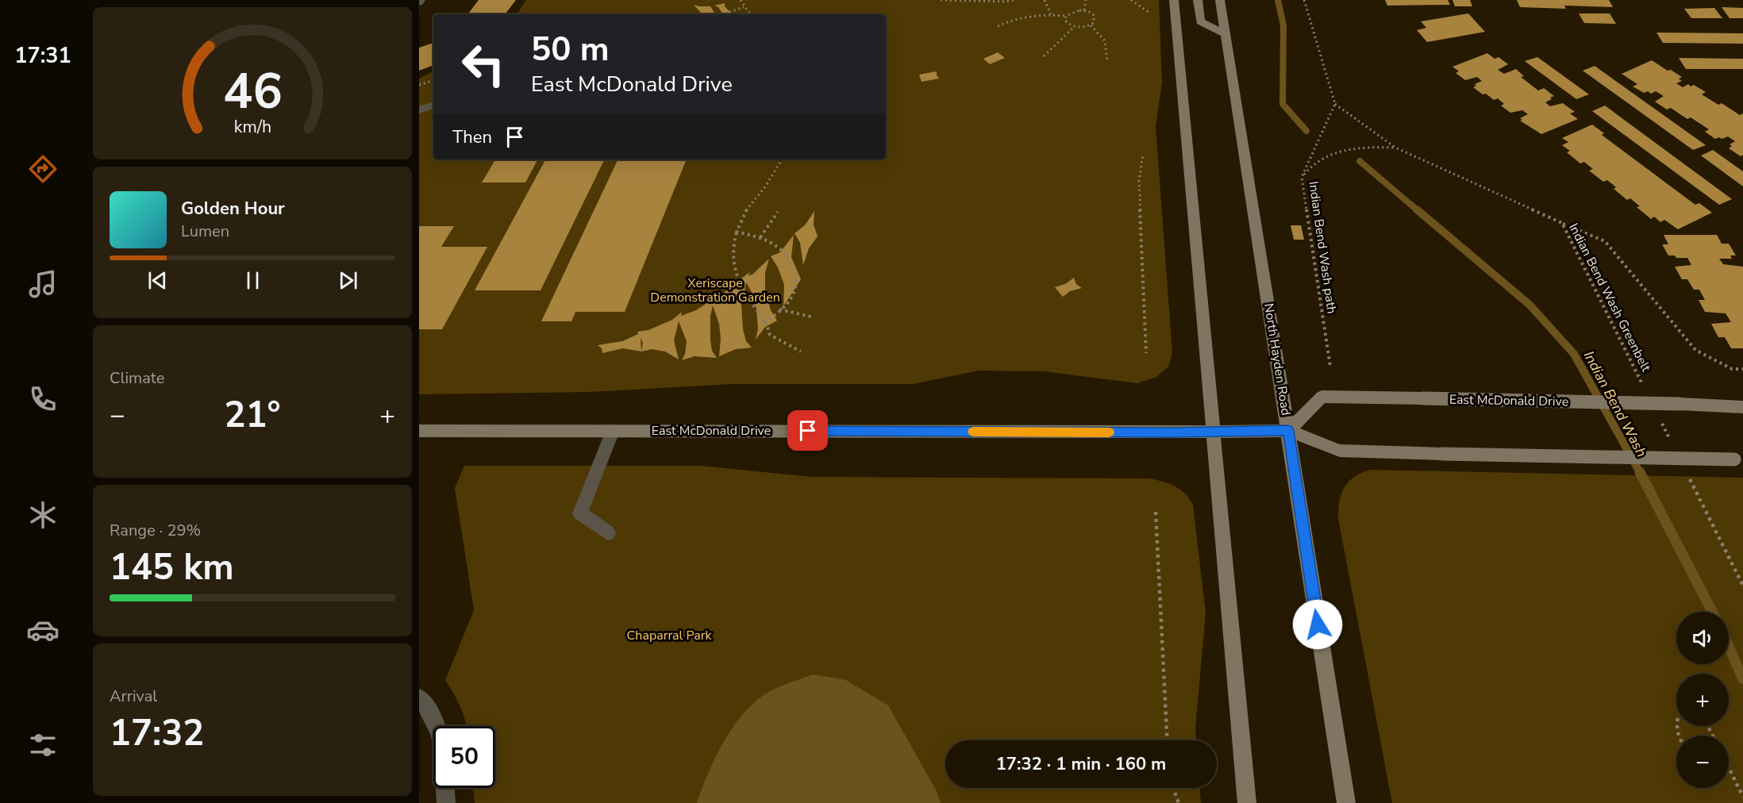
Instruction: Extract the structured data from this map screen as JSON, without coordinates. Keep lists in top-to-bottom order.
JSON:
{
  "streets": {
    "main road": ["North Hayden Road", "East McDonald Drive"],
    "path": ["Indian Bend Wash path", "Indian Bend Wash Greenbelt"]
  },
  "crossings": [
    ["Indian Bend Wash path", "Indian Bend Wash Greenbelt"],
    ["North Hayden Road", "East McDonald Drive"]
  ],
  "water": ["Indian Bend Wash"],
  "parks": ["Xeriscape Demonstration Garden", "Chaparral Park"],
  "page": {
    "tabs": "17:31",
    "turn": ["50 m", "East McDonald Drive"],
    "then": "Then",
    "song": ["Golden Hour", "Lumen"],
    "tile": [
      "Climate",
      ["Range · 29%", "145 km"],
      ["Arrival", "17:32"]
    ],
    "heat": ["−", "21°", "+"],
    "map_buttons": ["+", "−"],
    "limit": "50",
    "trip": "17:32 · 1 min · 160 m",
    "gauge": ["46", "km/h"]
  }
}
